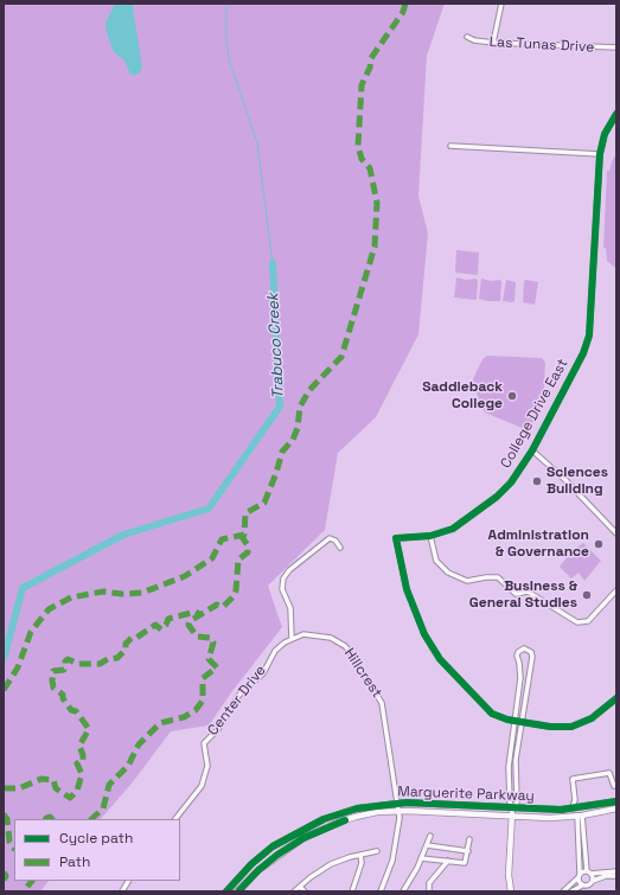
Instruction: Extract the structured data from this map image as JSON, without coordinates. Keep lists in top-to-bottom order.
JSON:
{
  "streets": {
    "main road": ["Marguerite Parkway"],
    "street": [
      "Las Tunas Drive",
      "College Drive East",
      "Hillcrest",
      "Center Drive"
    ]
  },
  "crossings": [
    ["Hillcrest", "Center Drive"],
    ["Hillcrest", "Marguerite Parkway"]
  ],
  "water": ["Trabuco Creek"],
  "places": [
    "Saddleback College",
    "Sciences Building",
    "Administration & Governance",
    "Business & General Studies"
  ],
  "legend": ["Cycle path", "Path"]
}
